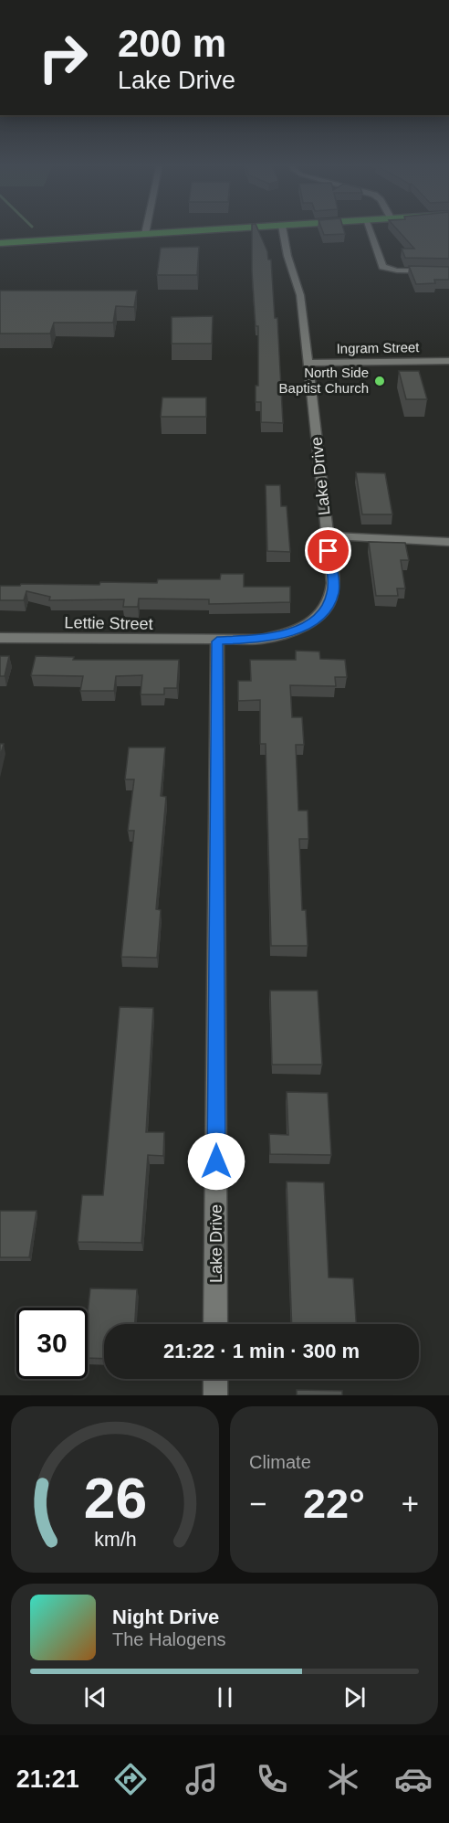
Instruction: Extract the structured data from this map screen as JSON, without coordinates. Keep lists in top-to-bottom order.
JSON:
{
  "streets": {
    "street": ["Ingram Street", "Lake Drive", "Lettie Street"]
  },
  "crossings": [
    ["Ingram Street", "Lake Drive"],
    ["Lake Drive", "Lettie Street"]
  ],
  "places": ["North Side Baptist Church"],
  "page": {
    "turn": ["200 m", "Lake Drive"],
    "limit": "30",
    "trip": "21:22 · 1 min · 300 m",
    "tile": "Climate",
    "heat": ["−", "22°", "+"],
    "song": ["Night Drive", "The Halogens"],
    "tabs": "21:21",
    "gauge": ["26", "km/h"]
  }
}
